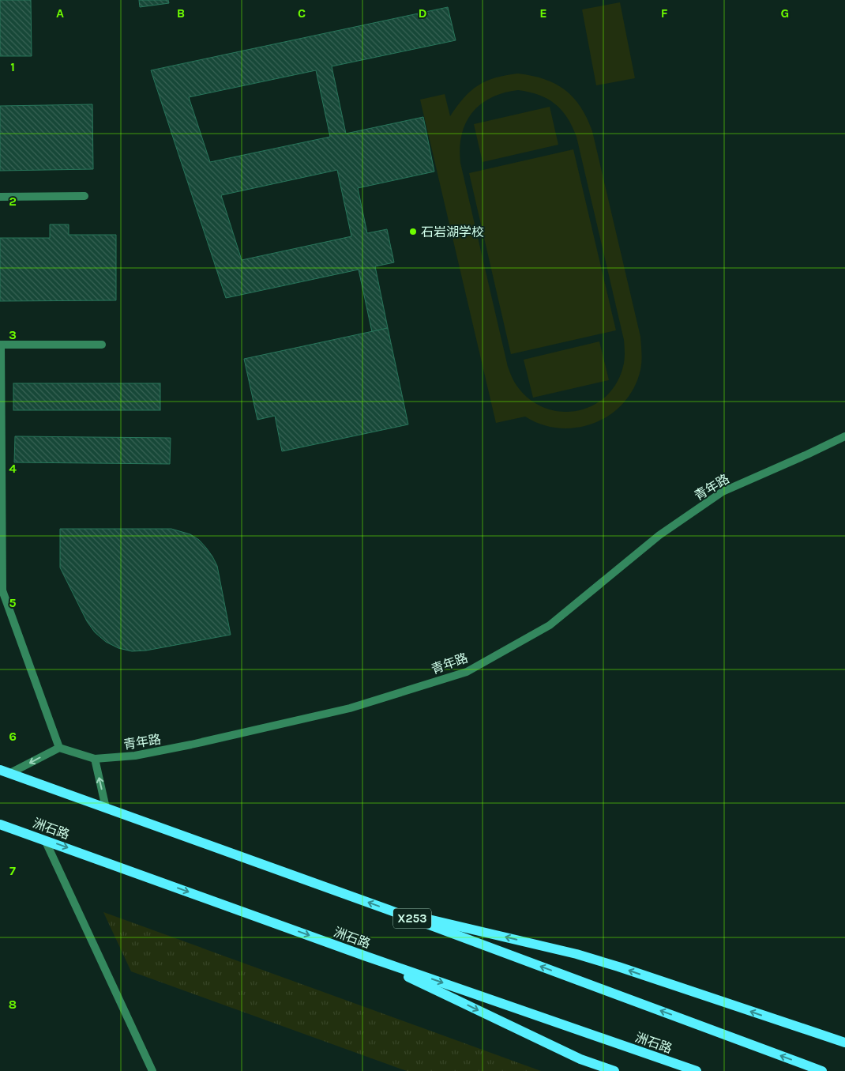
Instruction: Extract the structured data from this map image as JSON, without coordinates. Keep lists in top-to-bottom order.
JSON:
{
  "streets": {
    "main road": ["洲石路", "X253"],
    "street": ["青年路"]
  },
  "places": ["石岩湖学校"],
  "grid": {
    "columns": [
      "A",
      "B",
      "C",
      "D",
      "E",
      "F",
      "G"
    ],
    "rows": [
      "1",
      "2",
      "3",
      "4",
      "5",
      "6",
      "7",
      "8"
    ]
  }
}
